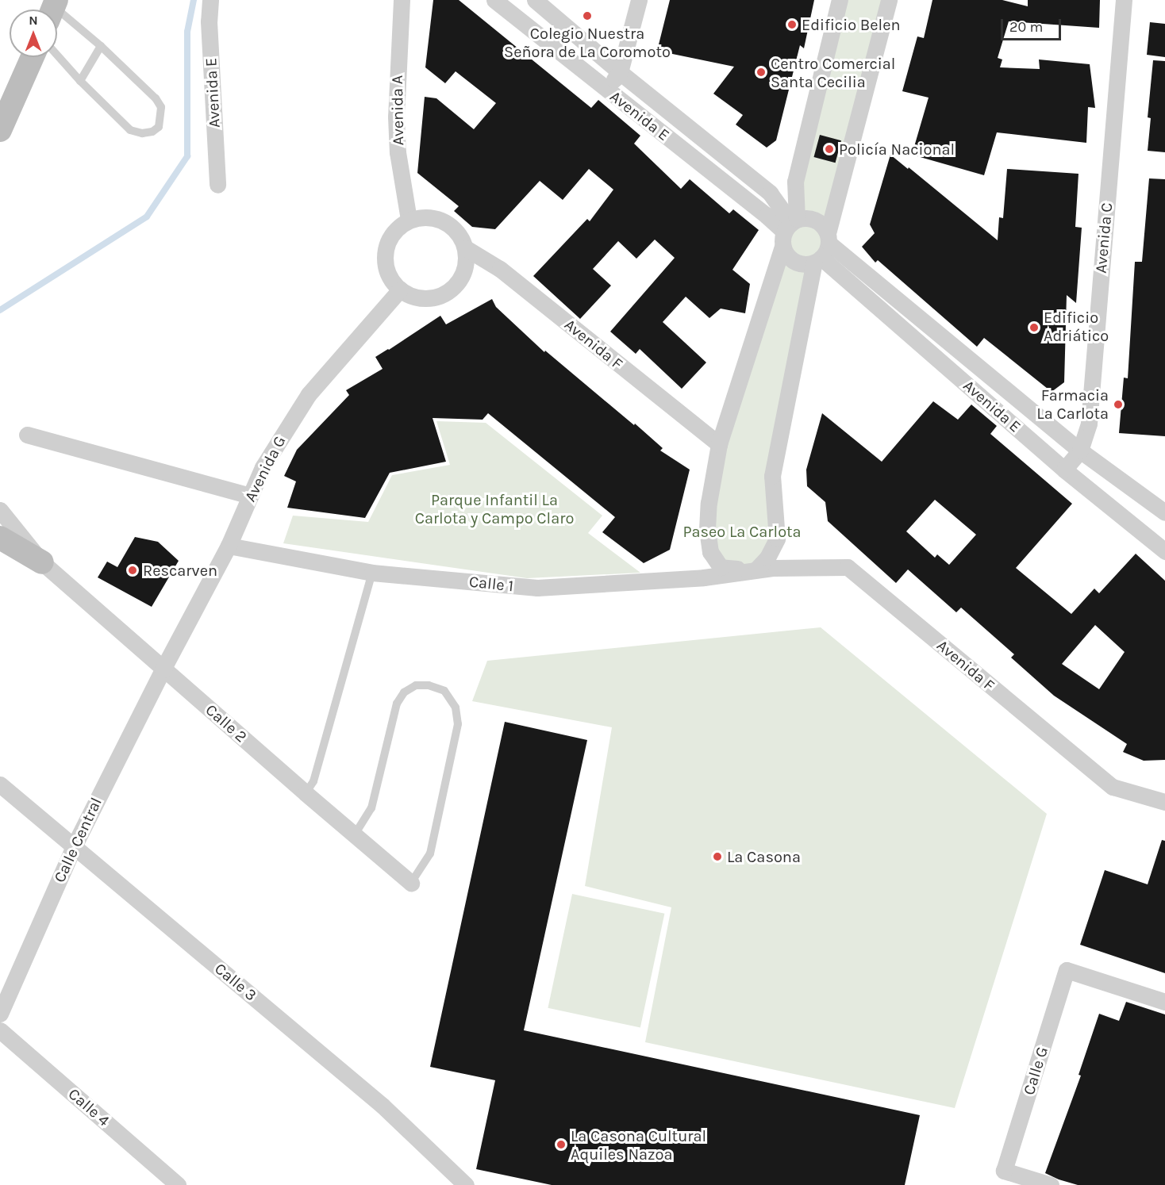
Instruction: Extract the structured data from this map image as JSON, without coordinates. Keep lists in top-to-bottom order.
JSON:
{
  "streets": {
    "street": [
      "Avenida E",
      "Avenida A",
      "Avenida C",
      "Avenida F",
      "Avenida G",
      "Calle 1",
      "Calle 2",
      "Calle Central",
      "Calle 3",
      "Calle G",
      "Calle 4"
    ]
  },
  "crossings": [
    ["Avenida E", "Avenida C"],
    ["Avenida A", "Avenida F"],
    ["Avenida A", "Avenida G"],
    ["Avenida F", "Avenida G"],
    ["Avenida F", "Calle 1"],
    ["Avenida G", "Calle 1"],
    ["Avenida G", "Calle 2"],
    ["Avenida G", "Calle Central"],
    ["Calle 2", "Calle Central"],
    ["Calle Central", "Calle 3"]
  ],
  "parks": ["Parque Infantil La Carlota y Campo Claro", "Paseo La Carlota"],
  "places": [
    "Colegio Nuestra Señora de La Coromoto",
    "Edificio Belen",
    "Centro Comercial Santa Cecilia",
    "Policía Nacional",
    "Edificio Adriático",
    "Farmacia La Carlota",
    "Rescarven",
    "La Casona",
    "La Casona Cultural Aquiles Nazoa"
  ],
  "scale_bar": "20 m",
  "north": "top"
}
